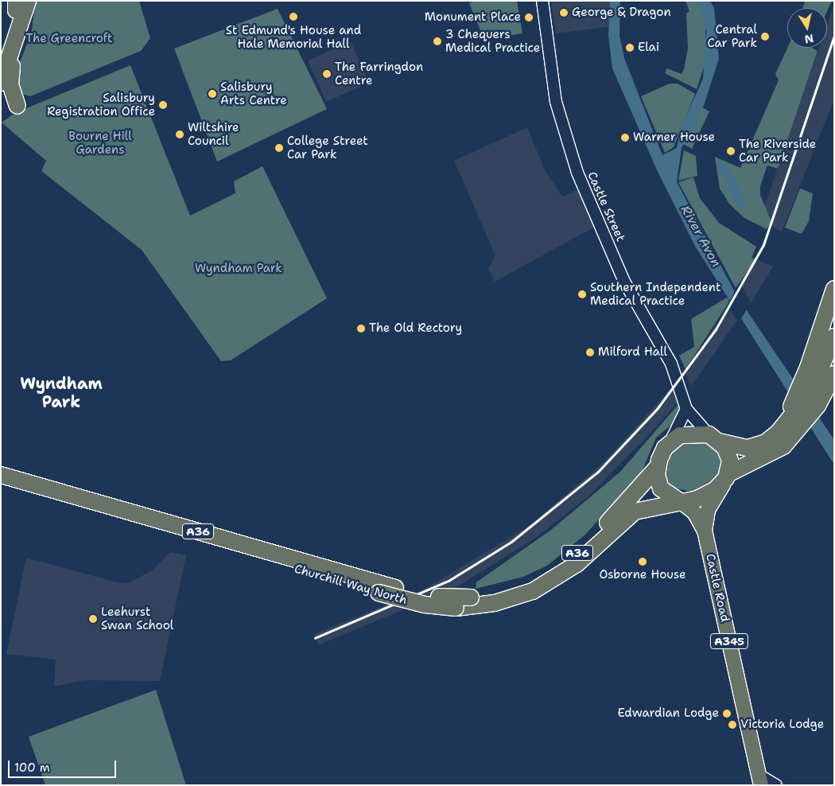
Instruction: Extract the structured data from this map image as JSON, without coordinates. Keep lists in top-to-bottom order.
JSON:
{
  "streets": {
    "highway": ["A36", "Churchill Way North"],
    "main road": ["Castle Road", "A345"],
    "street": ["Castle Street"]
  },
  "crossings": [
    ["Castle Street", "Churchill Way North"],
    ["Castle Street", "A345"],
    ["Churchill Way North", "A345"],
    ["Castle Road", "A345"]
  ],
  "districts": ["Wyndham Park"],
  "water": ["River Avon"],
  "parks": ["The Greencroft", "Bourne Hill Gardens", "Wyndham Park"],
  "places": [
    "George & Dragon",
    "St Edmund's House and Hale Memorial Hall",
    "Monument Place",
    "Central Car Park",
    "3 Chequers Medical Practice",
    "Elai",
    "The Farringdon Centre",
    "Salisbury Arts Centre",
    "Salisbury Registration Office",
    "Wiltshire Council",
    "Warner House",
    "College Street Car Park",
    "The Riverside Car Park",
    "Southern Independent Medical Practice",
    "The Old Rectory",
    "Milford Hall",
    "Osborne House",
    "Leehurst Swan School",
    "Edwardian Lodge",
    "Victoria Lodge"
  ],
  "scale_bar": "100 m",
  "north": "bottom"
}
